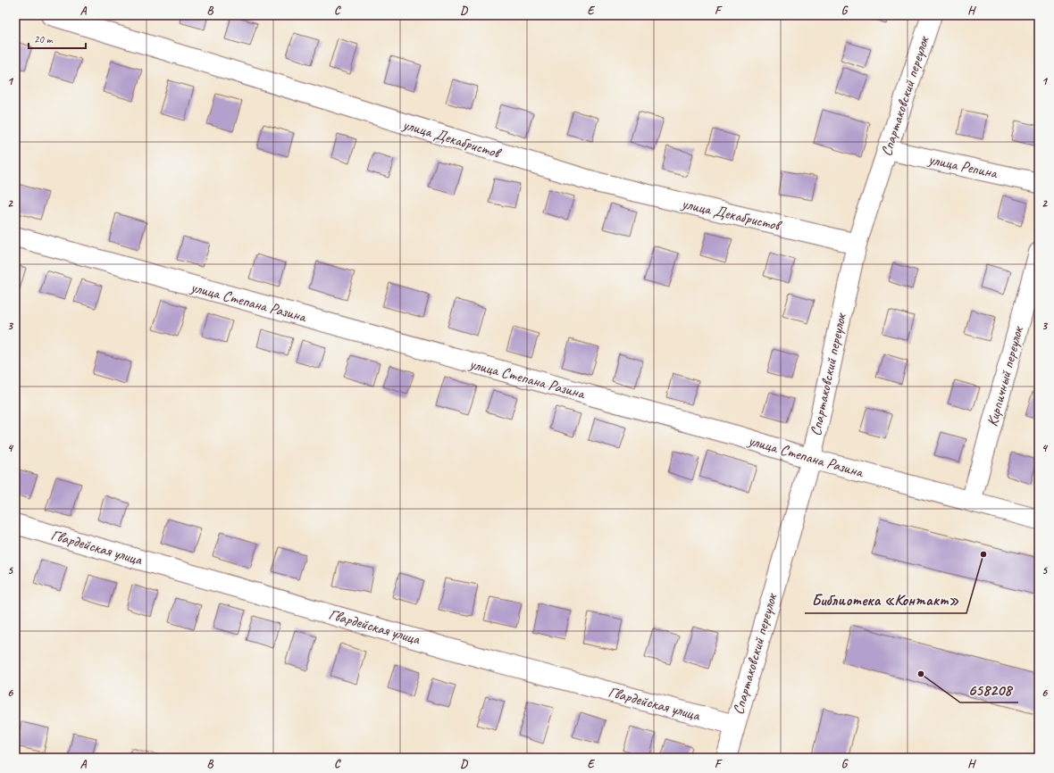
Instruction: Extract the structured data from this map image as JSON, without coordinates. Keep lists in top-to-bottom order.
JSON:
{
  "streets": {
    "street": [
      "Спартаковский переулок",
      "улица Декабристов",
      "улица Репина",
      "улица Степана Разина",
      "Кирпичный переулок",
      "Гвардейская улица"
    ]
  },
  "crossings": [
    ["Спартаковский переулок", "улица Декабристов"],
    ["Спартаковский переулок", "улица Репина"],
    ["Спартаковский переулок", "улица Степана Разина"],
    ["Спартаковский переулок", "Гвардейская улица"],
    ["улица Степана Разина", "Кирпичный переулок"]
  ],
  "places": ["Библиотека «Контакт»", "658208"],
  "scale_bar": "20 m",
  "grid": {
    "columns": [
      "A",
      "B",
      "C",
      "D",
      "E",
      "F",
      "G",
      "H"
    ],
    "rows": [
      "1",
      "2",
      "3",
      "4",
      "5",
      "6"
    ]
  }
}
